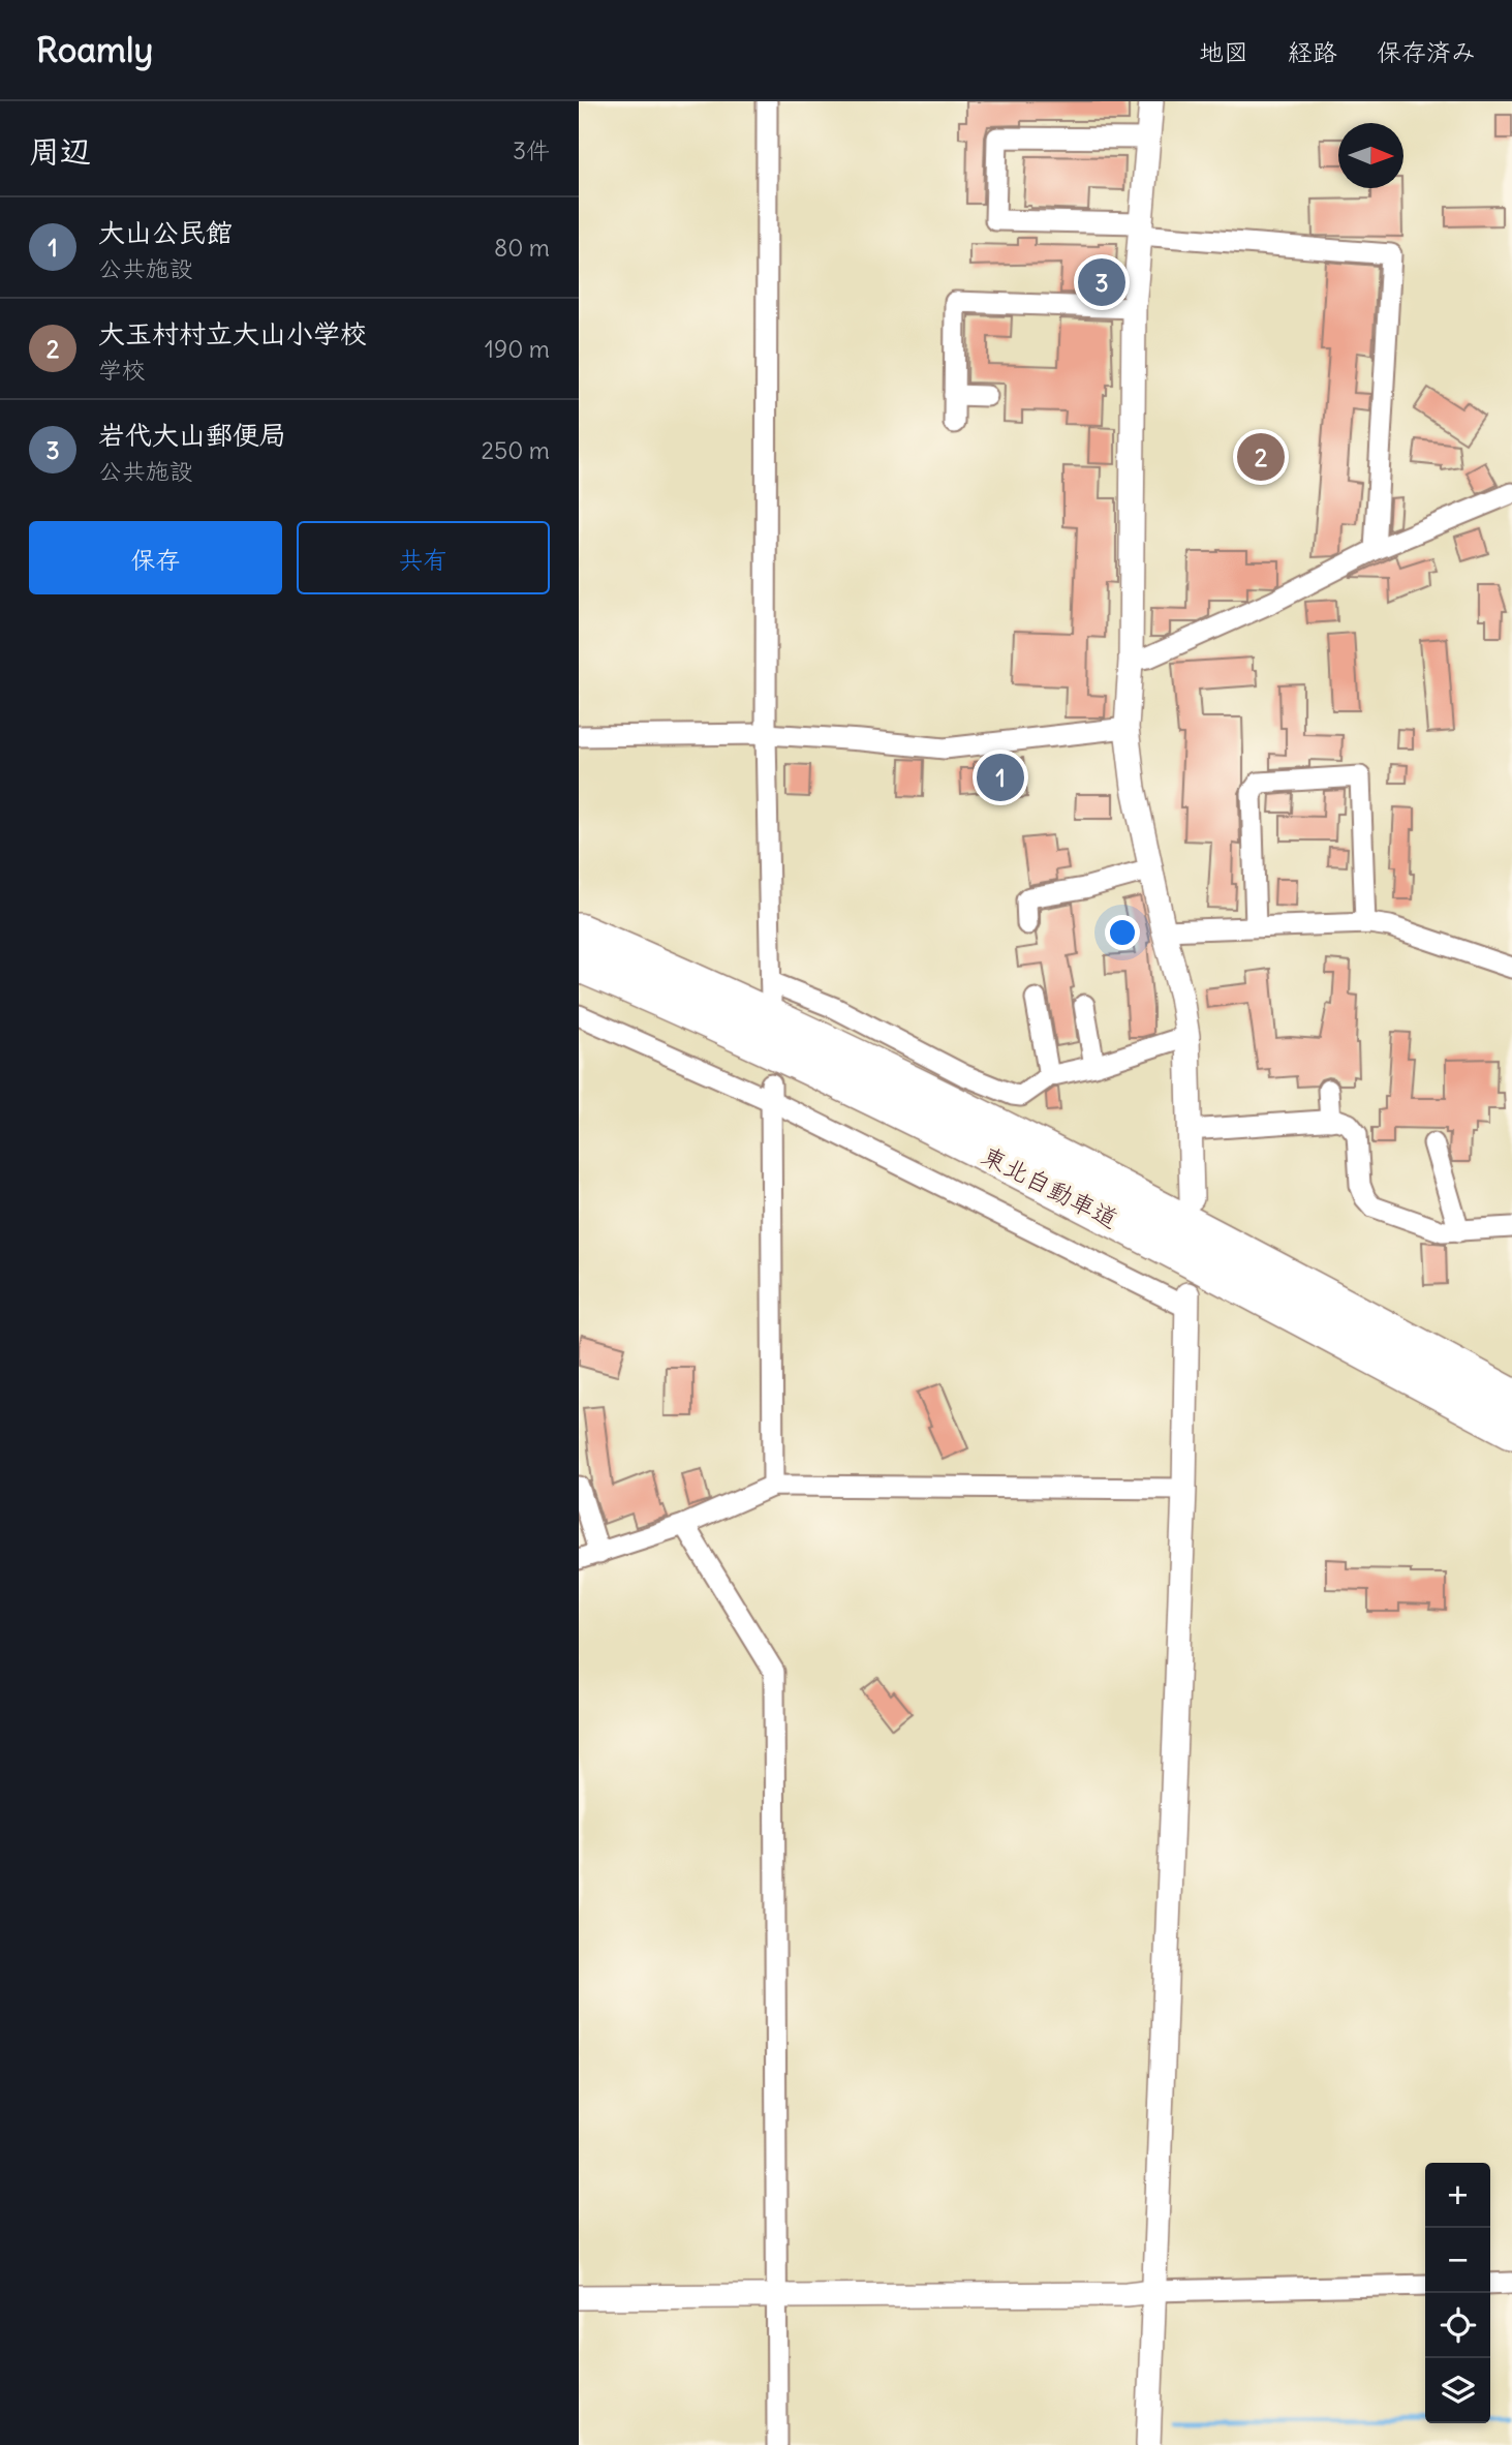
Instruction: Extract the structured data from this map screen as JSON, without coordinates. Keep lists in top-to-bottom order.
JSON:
{
  "streets": {
    "highway": ["東北自動車道"]
  },
  "north": "right",
  "page": {
    "header": "Roamly",
    "nav": ["地図", "経路", "保存済み"],
    "heading": ["周辺", "3件"],
    "list": [
      {
        "mark": "1",
        "name": "大山公民館",
        "note": "公共施設",
        "value": "80 m"
      },
      {
        "mark": "2",
        "name": "大玉村村立大山小学校",
        "note": "学校",
        "value": "190 m"
      },
      {
        "mark": "3",
        "name": "岩代大山郵便局",
        "note": "公共施設",
        "value": "250 m"
      }
    ],
    "pins": ["3", "2", "1"],
    "buttons": ["保存", "共有"],
    "map_buttons": ["+", "−"]
  }
}
